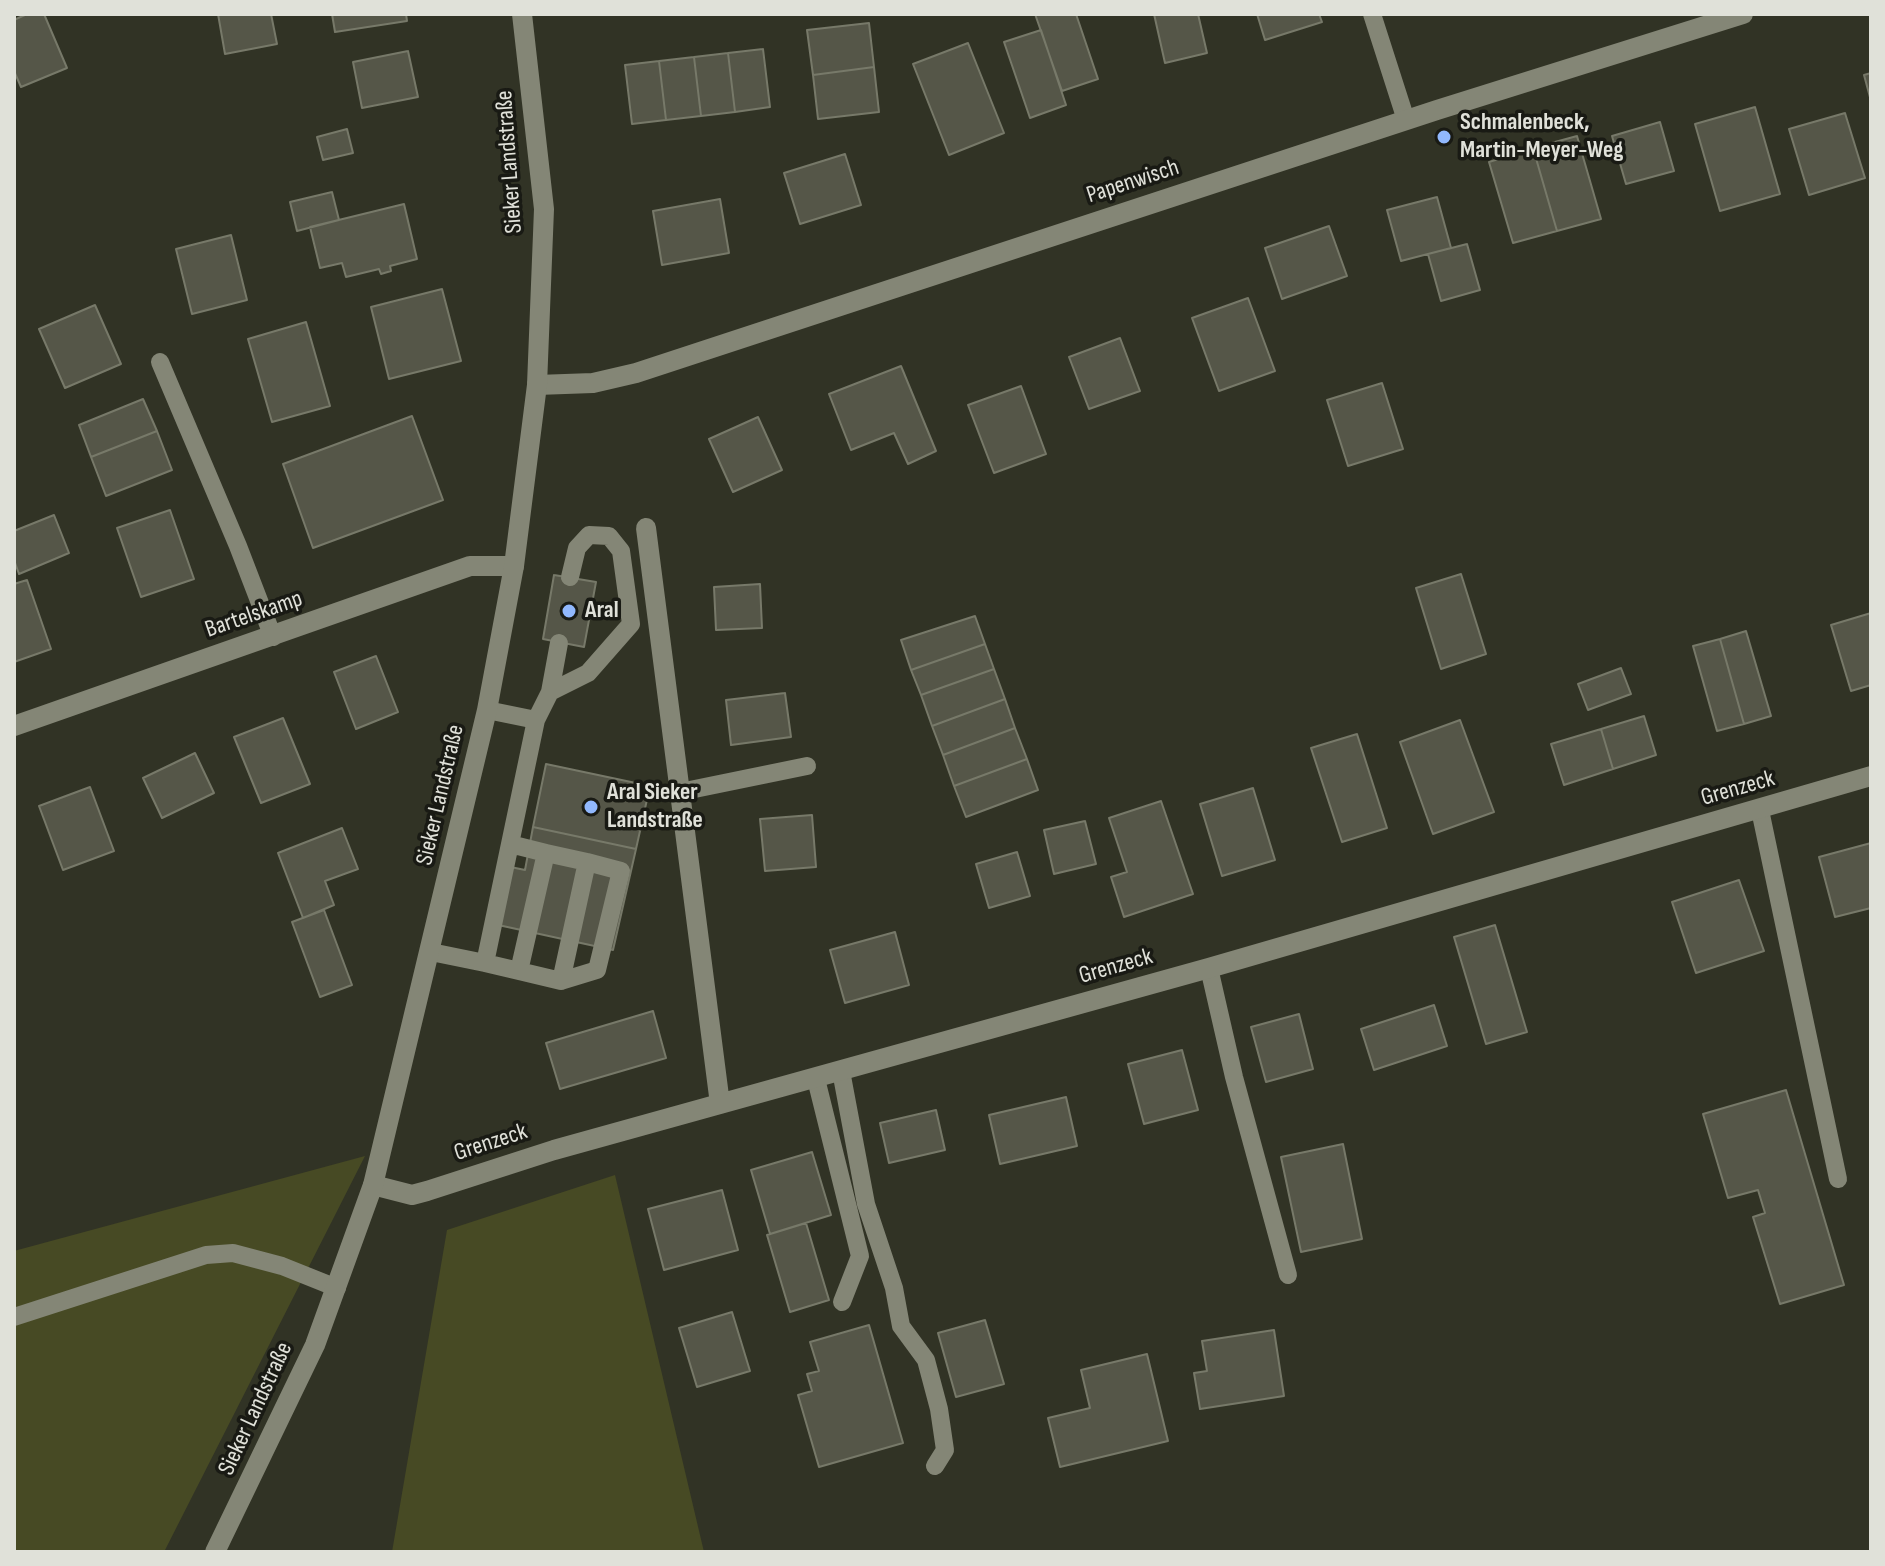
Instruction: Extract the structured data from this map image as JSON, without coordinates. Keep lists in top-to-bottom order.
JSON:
{
  "streets": {
    "street": [
      "Sieker Landstraße",
      "Papenwisch",
      "Bartelskamp",
      "Grenzeck"
    ]
  },
  "crossings": [
    ["Sieker Landstraße", "Papenwisch"],
    ["Sieker Landstraße", "Bartelskamp"],
    ["Sieker Landstraße", "Grenzeck"]
  ],
  "places": ["Schmalenbeck, Martin-Meyer-Weg", "Aral", "Aral Sieker Landstraße"]
}
